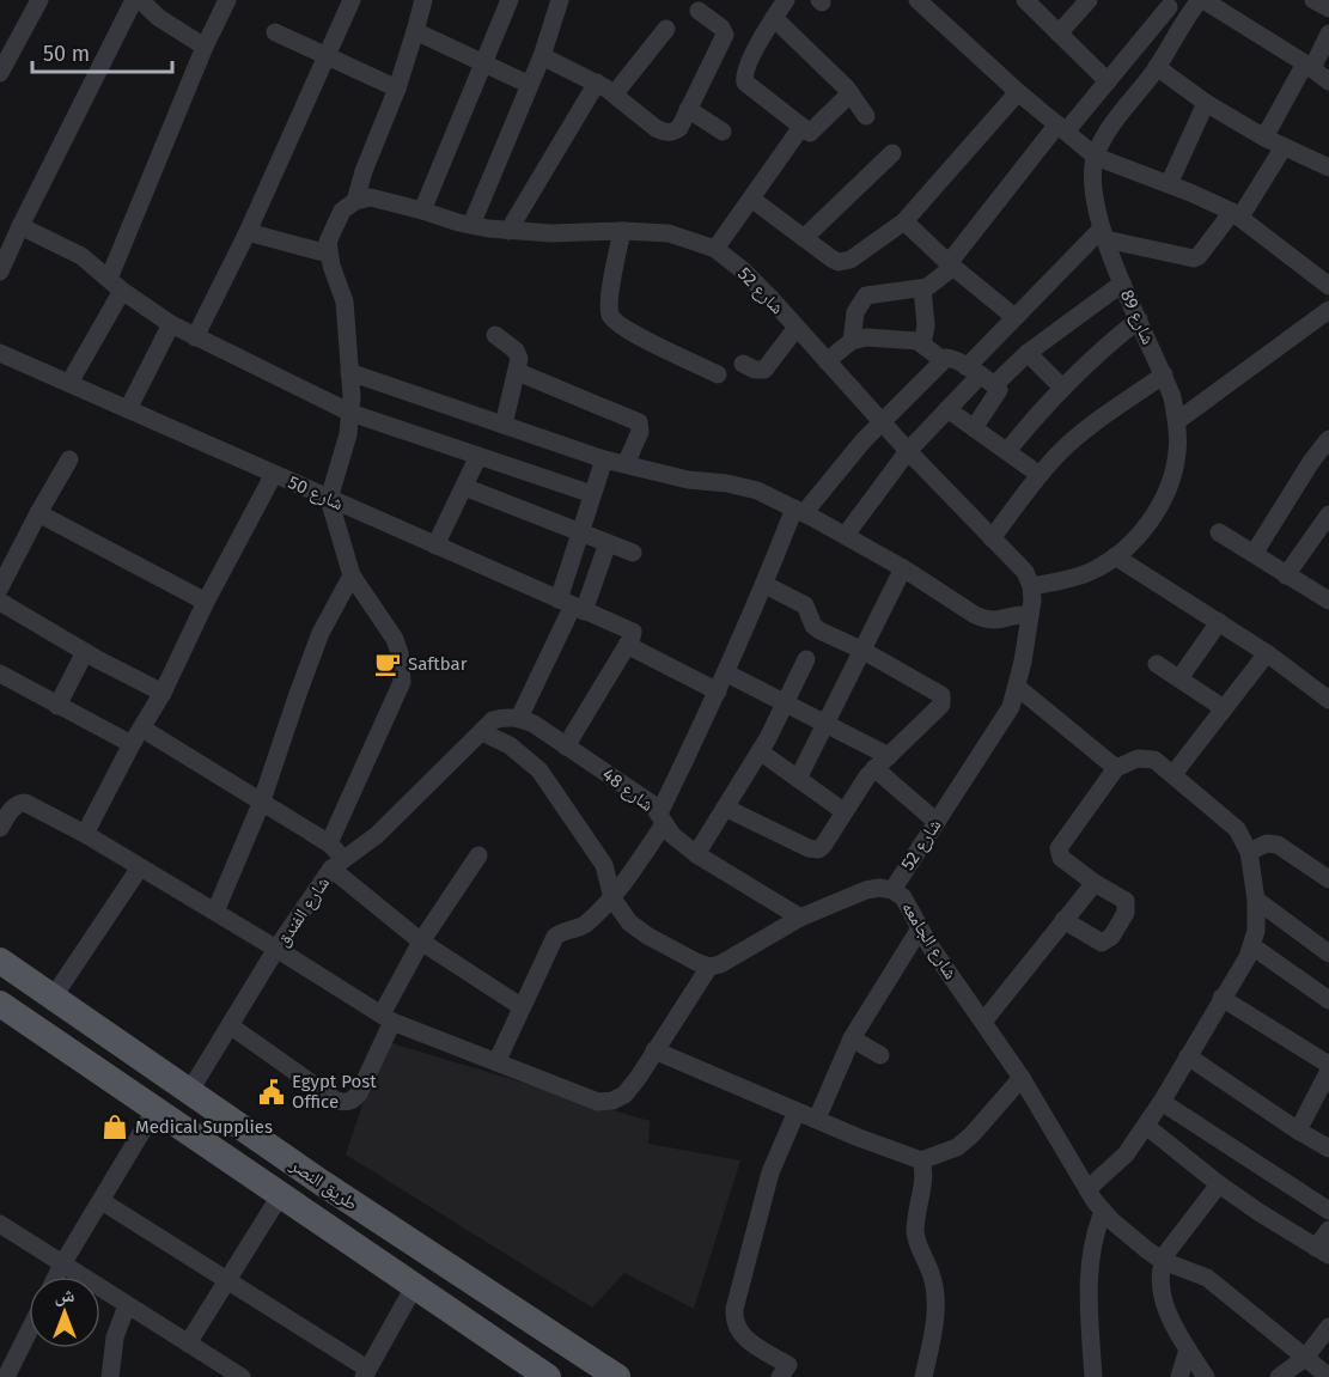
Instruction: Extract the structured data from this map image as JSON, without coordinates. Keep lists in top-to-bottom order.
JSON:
{
  "streets": {
    "main road": ["طريق النصر"],
    "street": [
      "شارع 52",
      "شارع 89",
      "شارع 50",
      "شارع 48",
      "شارع الفندق",
      "شارع الجامعه"
    ]
  },
  "crossings": [
    ["شارع 52", "شارع 89"],
    ["شارع 52", "شارع الجامعه"],
    ["شارع 48", "شارع الجامعه"],
    ["شارع الفندق", "طريق النصر"]
  ],
  "places": {
    "cafe": ["Saftbar"],
    "public building": ["Egypt Post Office"],
    "shop": ["Medical Supplies"]
  },
  "scale_bar": "50 m",
  "north": "top"
}
